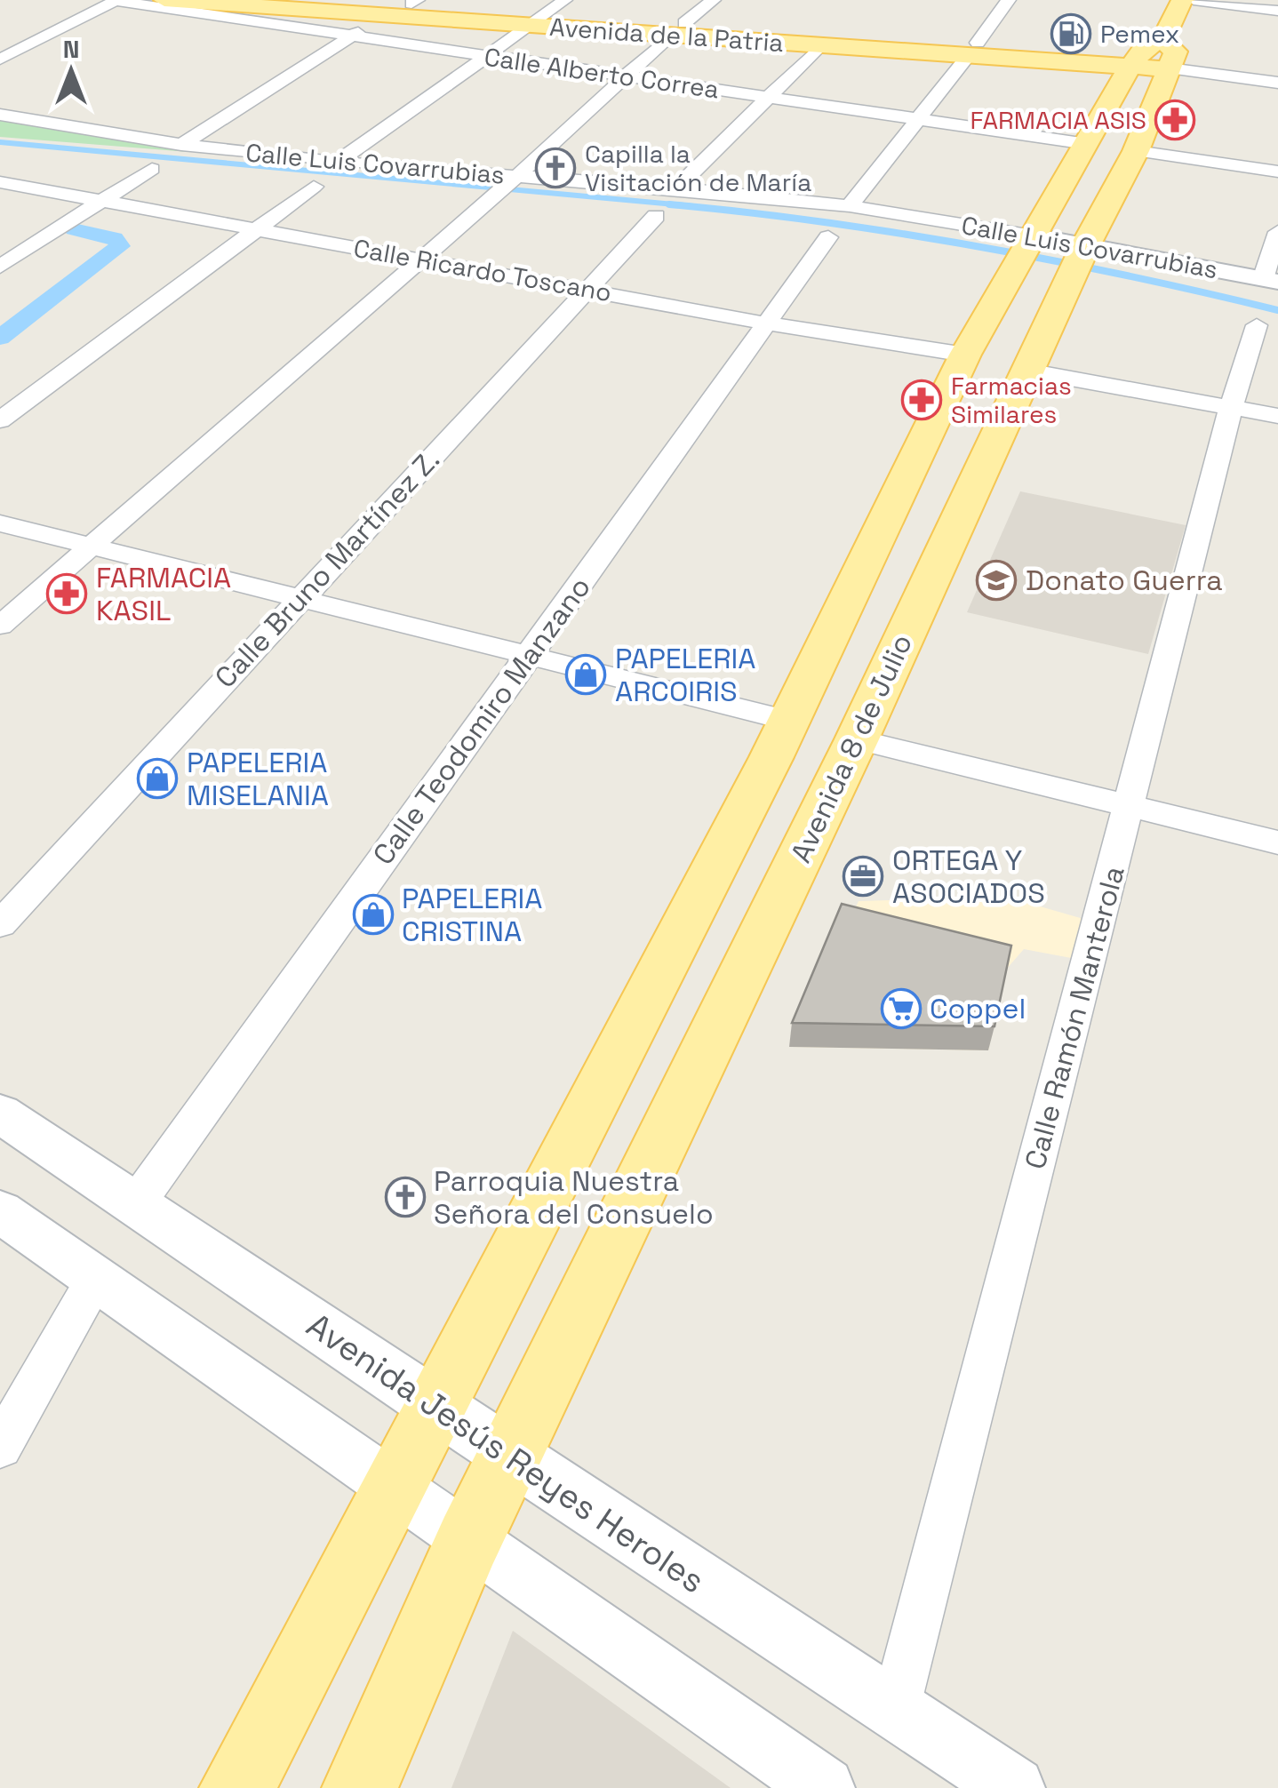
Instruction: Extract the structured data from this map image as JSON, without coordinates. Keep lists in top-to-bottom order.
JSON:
{
  "streets": {
    "main road": ["Avenida de la Patria", "Avenida 8 de Julio"],
    "street": [
      "Calle Alberto Correa",
      "Calle Luis Covarrubias",
      "Calle Ricardo Toscano",
      "Calle Bruno Martínez Z.",
      "Calle Teodomiro Manzano",
      "Calle Ramón Manterola",
      "Avenida Jesús Reyes Heroles"
    ]
  },
  "crossings": [
    ["Avenida de la Patria", "Avenida 8 de Julio"],
    ["Calle Alberto Correa", "Avenida 8 de Julio"],
    ["Calle Luis Covarrubias", "Avenida 8 de Julio"],
    ["Calle Ricardo Toscano", "Calle Bruno Martínez Z."],
    ["Calle Ricardo Toscano", "Calle Teodomiro Manzano"],
    ["Calle Ricardo Toscano", "Avenida 8 de Julio"],
    ["Calle Teodomiro Manzano", "Avenida Jesús Reyes Heroles"],
    ["Avenida 8 de Julio", "Avenida Jesús Reyes Heroles"],
    ["Calle Ramón Manterola", "Avenida Jesús Reyes Heroles"]
  ],
  "places": {
    "fuel station": ["Pemex"],
    "pharmacy": ["FARMACIA ASIS", "Farmacias Similares", "FARMACIA KASIL"],
    "church": ["Capilla la Visitación de María", "Parroquia Nuestra Señora del Consuelo"],
    "school or university": ["Donato Guerra"],
    "shop": ["PAPELERIA ARCOIRIS", "PAPELERIA MISELANIA", "PAPELERIA CRISTINA"],
    "office": ["ORTEGA Y ASOCIADOS"],
    "supermarket": ["Coppel"]
  },
  "north": "top"
}
